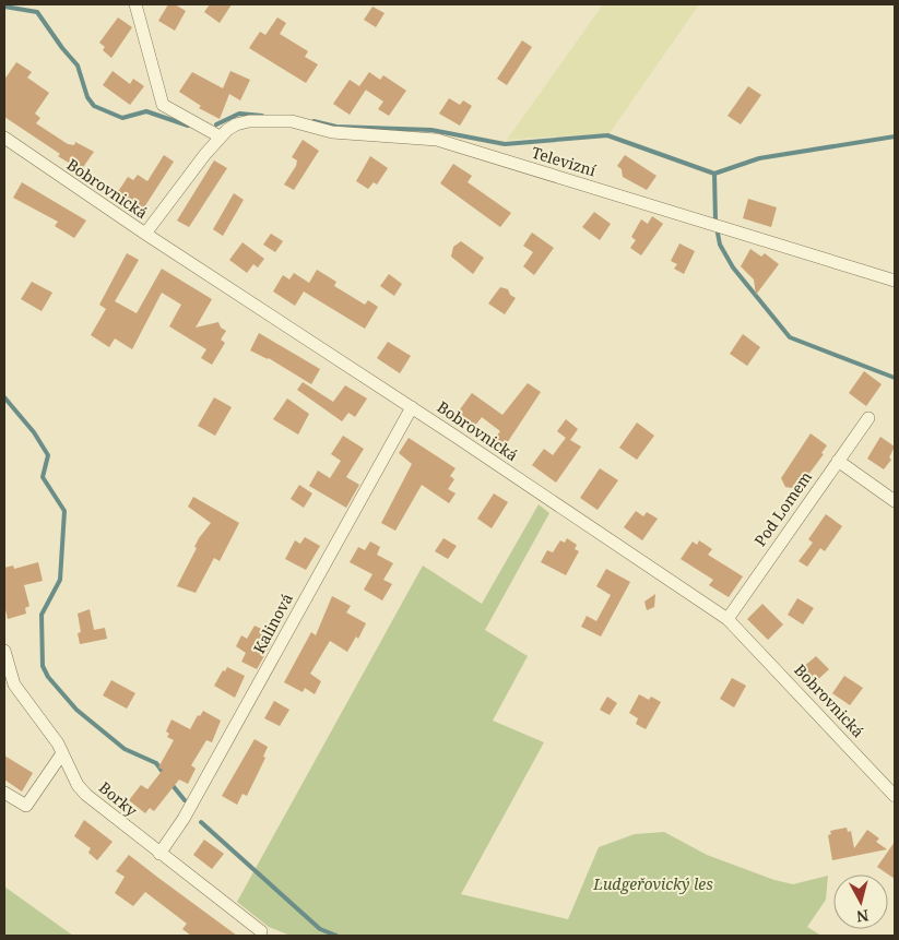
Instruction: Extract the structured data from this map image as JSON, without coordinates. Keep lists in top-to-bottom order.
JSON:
{
  "streets": {
    "street": [
      "Televizní",
      "Bobrovnická",
      "Pod Lomem",
      "Kalinová",
      "Borky"
    ]
  },
  "crossings": [
    ["Televizní", "Bobrovnická"],
    ["Bobrovnická", "Pod Lomem"],
    ["Bobrovnická", "Kalinová"],
    ["Kalinová", "Borky"]
  ],
  "parks": ["Ludgeřovický les"],
  "north": "bottom"
}
